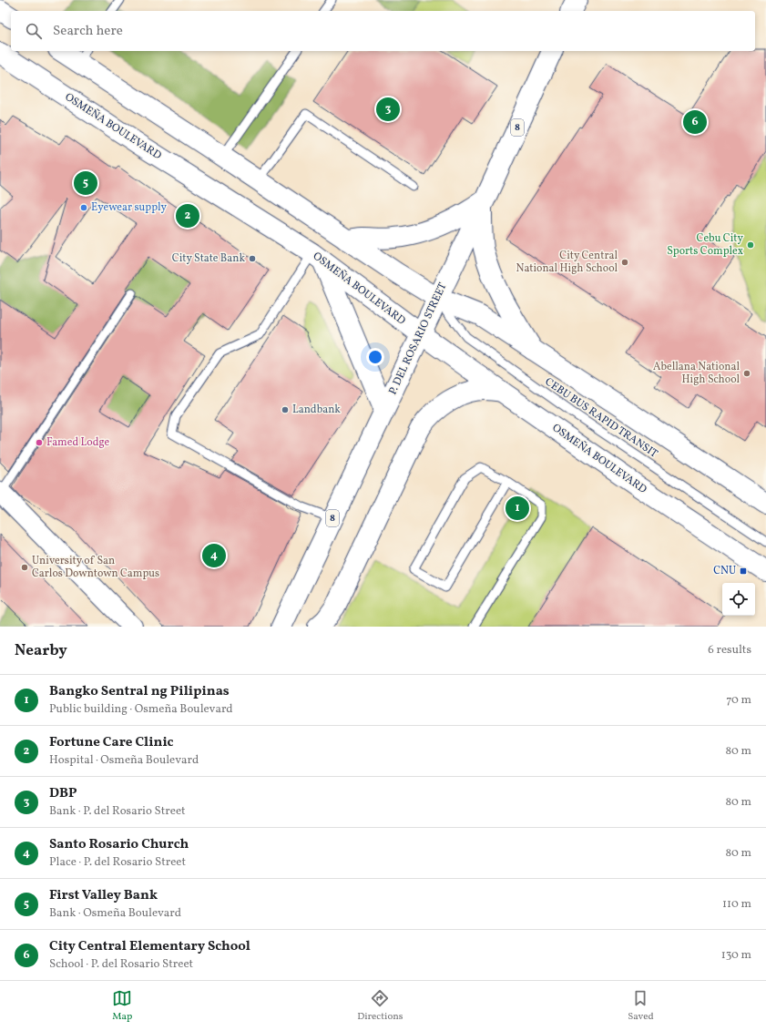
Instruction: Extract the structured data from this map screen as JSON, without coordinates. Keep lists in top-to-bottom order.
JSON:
{
  "streets": {
    "main road": ["OSMEÑA BOULEVARD", "8", "P. DEL ROSARIO STREET"],
    "lane": ["CEBU BUS RAPID TRANSIT"]
  },
  "crossings": [
    ["OSMEÑA BOULEVARD", "P. DEL ROSARIO STREET"],
    ["P. DEL ROSARIO STREET", "CEBU BUS RAPID TRANSIT"]
  ],
  "places": {
    "other": [
      "Eyewear supply",
      "Cebu City Sports Complex",
      "City State Bank",
      "City Central National High School",
      "Abellana National High School",
      "Landbank",
      "Famed Lodge",
      "University of San Carlos Downtown Campus"
    ],
    "transit": ["CNU"]
  },
  "page": {
    "search": "Search here",
    "pins": [
      "3",
      "6",
      "5",
      "2",
      "1",
      "4"
    ],
    "heading": ["Nearby", "6 results"],
    "list": [
      {
        "mark": "1",
        "name": "Bangko Sentral ng Pilipinas",
        "note": "Public building · Osmeña Boulevard",
        "value": "70 m"
      },
      {
        "mark": "2",
        "name": "Fortune Care Clinic",
        "note": "Hospital · Osmeña Boulevard",
        "value": "80 m"
      },
      {
        "mark": "3",
        "name": "DBP",
        "note": "Bank · P. del Rosario Street",
        "value": "80 m"
      },
      {
        "mark": "4",
        "name": "Santo Rosario Church",
        "note": "Place · P. del Rosario Street",
        "value": "80 m"
      },
      {
        "mark": "5",
        "name": "First Valley Bank",
        "note": "Bank · Osmeña Boulevard",
        "value": "110 m"
      },
      {
        "mark": "6",
        "name": "City Central Elementary School",
        "note": "School · P. del Rosario Street",
        "value": "130 m"
      }
    ],
    "nav": ["Map", "Directions", "Saved"]
  }
}
